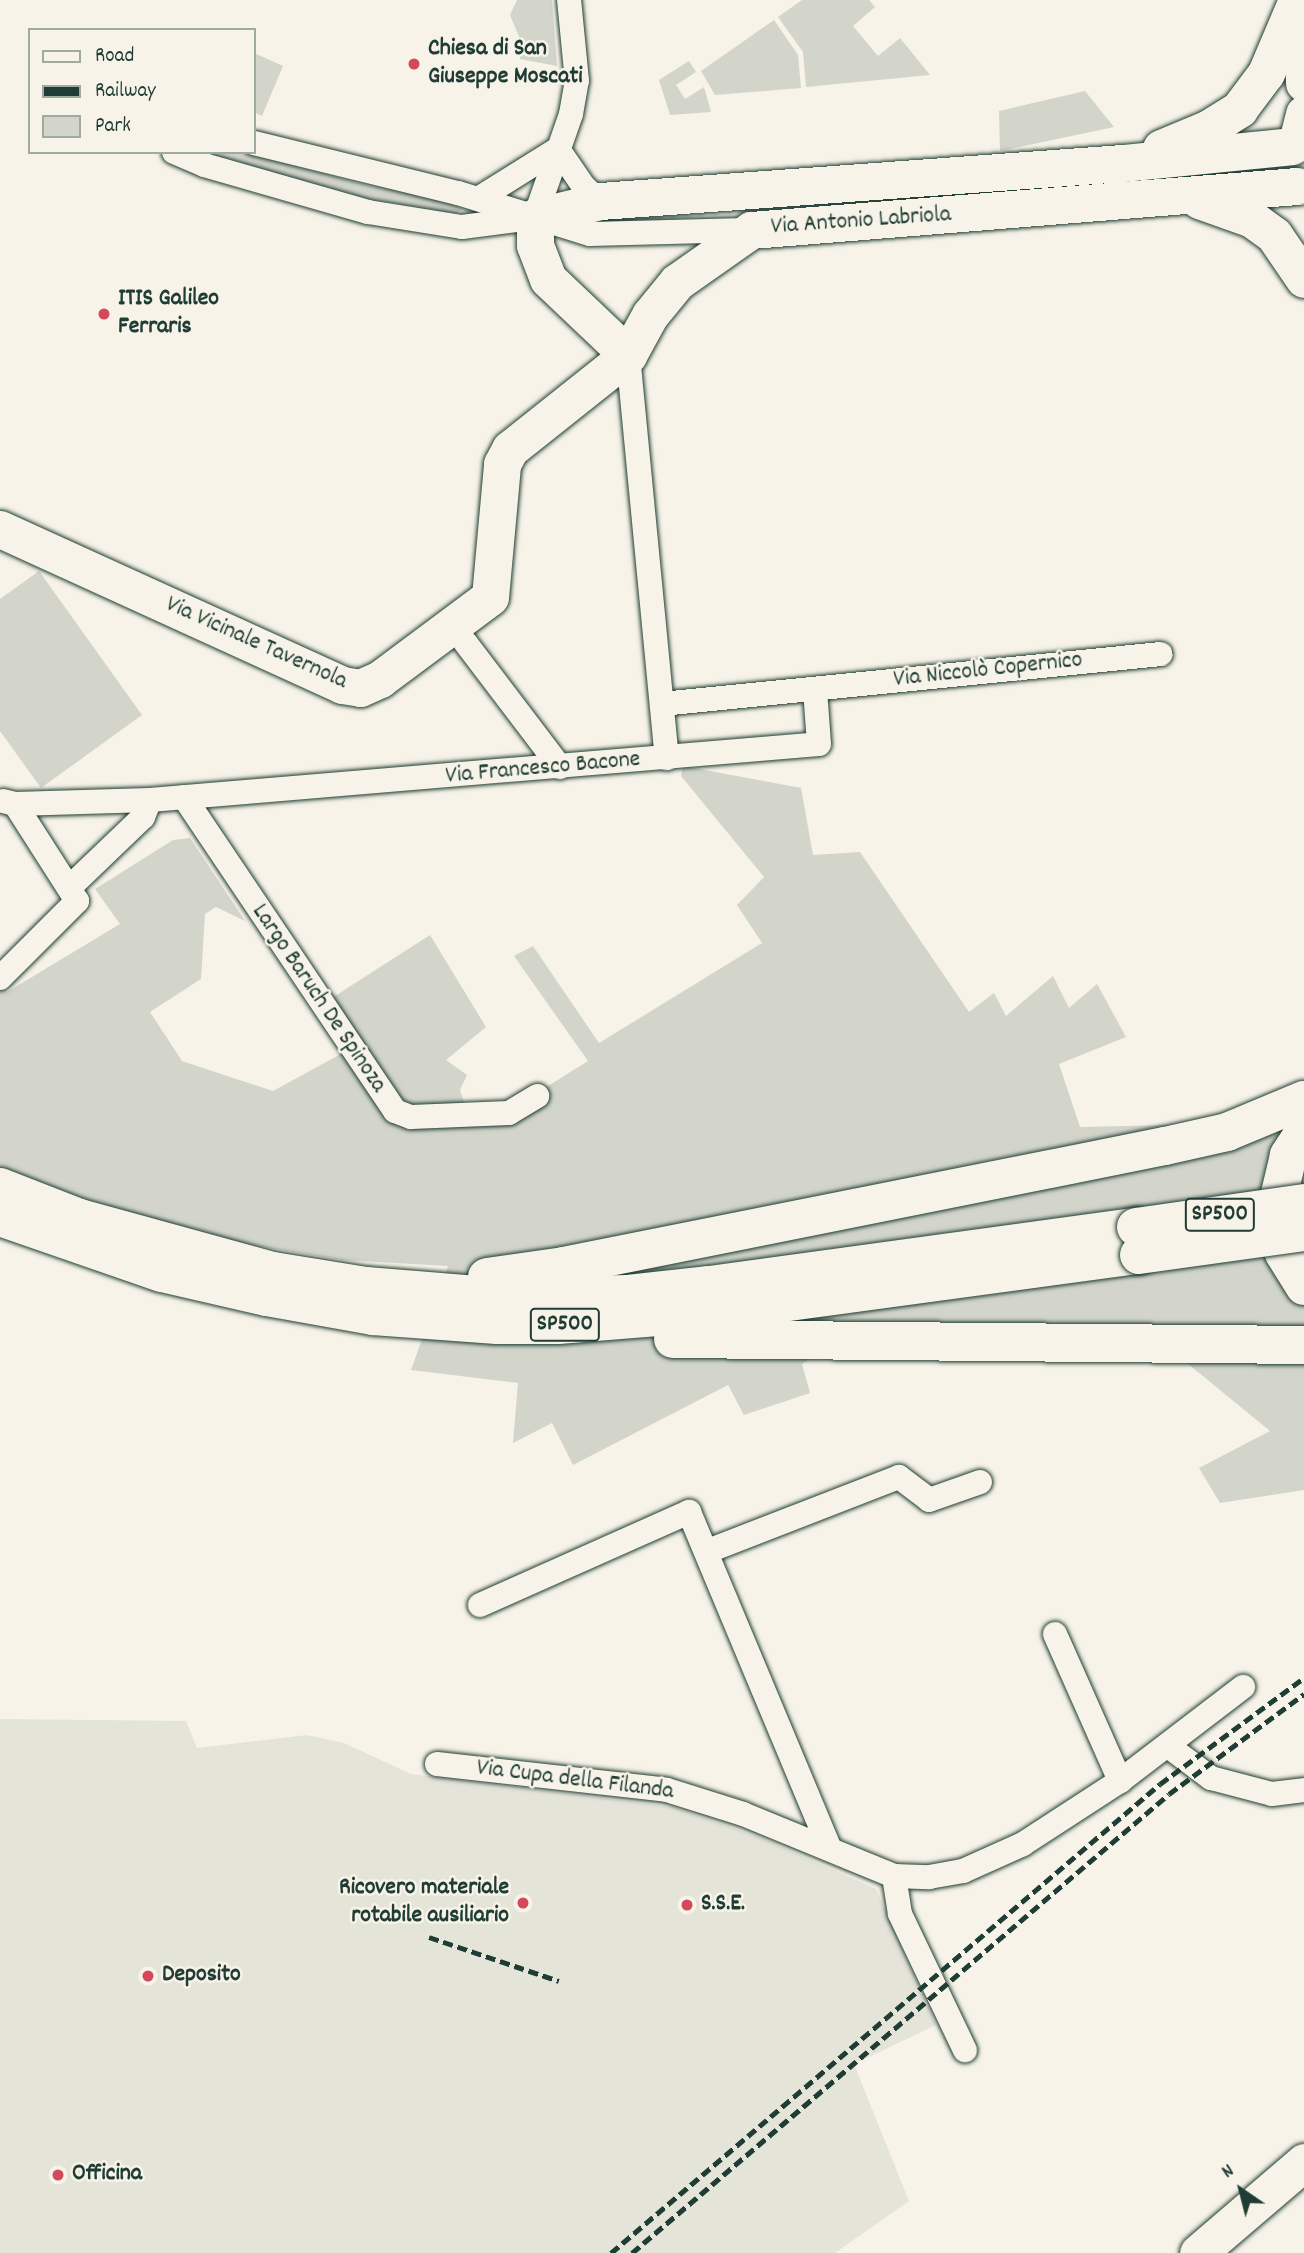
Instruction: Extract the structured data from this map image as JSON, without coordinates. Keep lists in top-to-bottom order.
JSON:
{
  "streets": {
    "highway": ["SP500"],
    "street": [
      "Via Antonio Labriola",
      "Via Vicinale Tavernola",
      "Via Niccolò Copernico",
      "Via Francesco Bacone",
      "Largo Baruch De Spinoza",
      "Via Cupa della Filanda"
    ]
  },
  "crossings": [
    ["Via Vicinale Tavernola", "Via Francesco Bacone"],
    ["Via Niccolò Copernico", "Via Francesco Bacone"],
    ["Via Francesco Bacone", "Largo Baruch De Spinoza"]
  ],
  "places": [
    "Chiesa di San Giuseppe Moscati",
    "ITIS Galileo Ferraris",
    "Ricovero materiale rotabile ausiliario",
    "S.S.E.",
    "Deposito",
    "Officina"
  ],
  "legend": ["Road", "Railway", "Park"],
  "north": "top left"
}
